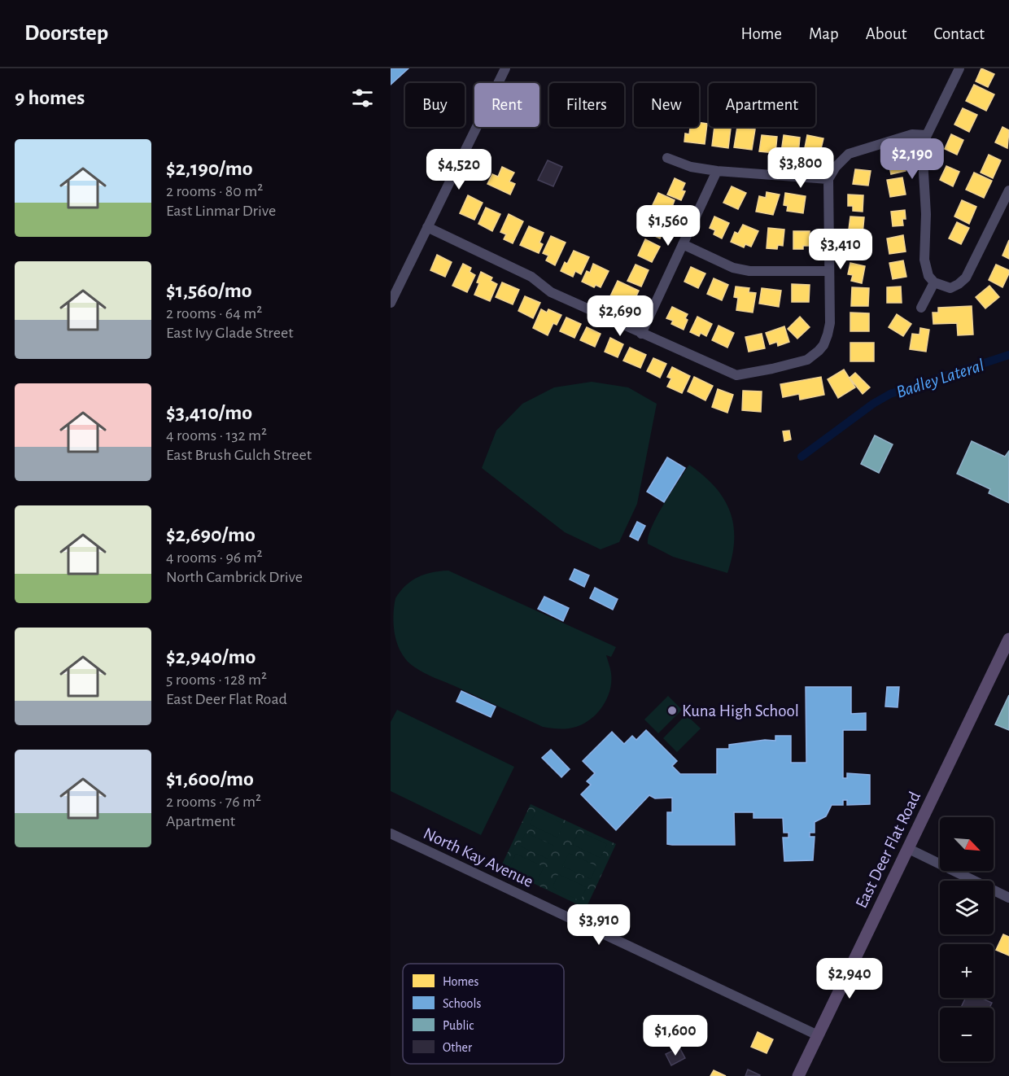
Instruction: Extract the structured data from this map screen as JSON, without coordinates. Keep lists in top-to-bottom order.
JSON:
{
  "streets": {
    "main road": ["East Deer Flat Road"],
    "street": ["North Kay Avenue"]
  },
  "crossings": [
    ["East Deer Flat Road", "North Kay Avenue"]
  ],
  "water": ["Badley Lateral"],
  "places": ["Kuna High School"],
  "legend": [
    "Homes",
    "Schools",
    "Public",
    "Other"
  ],
  "north": "bottom right",
  "page": {
    "header": "Doorstep",
    "nav": [
      "Home",
      "Map",
      "About",
      "Contact"
    ],
    "heading": "9 homes",
    "chip": [
      "Buy",
      "Rent",
      "Filters",
      "New",
      "Apartment"
    ],
    "list": [
      {
        "name": "$2,190/mo",
        "note": "2 rooms · 80 m² · East Linmar Drive"
      },
      {
        "name": "$1,560/mo",
        "note": "2 rooms · 64 m² · East Ivy Glade Street"
      },
      {
        "name": "$3,410/mo",
        "note": "4 rooms · 132 m² · East Brush Gulch Street"
      },
      {
        "name": "$2,690/mo",
        "note": "4 rooms · 96 m² · North Cambrick Drive"
      },
      {
        "name": "$2,940/mo",
        "note": "5 rooms · 128 m² · East Deer Flat Road"
      },
      {
        "name": "$1,600/mo",
        "note": "2 rooms · 76 m² · Apartment"
      }
    ],
    "price": [
      "$2,190",
      "$3,800",
      "$4,520",
      "$1,560",
      "$3,410",
      "$2,690",
      "$3,910",
      "$2,940",
      "$1,600"
    ],
    "map_buttons": ["+", "−"]
  }
}
